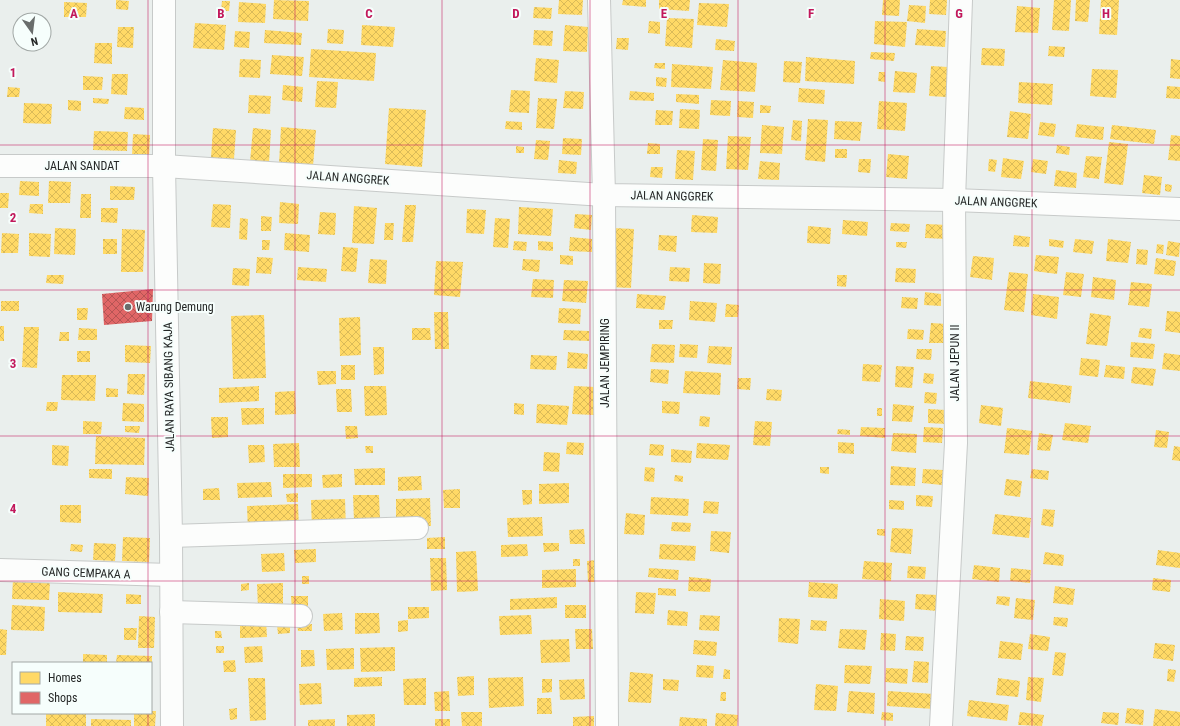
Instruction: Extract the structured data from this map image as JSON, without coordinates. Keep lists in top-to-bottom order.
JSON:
{
  "streets": {
    "street": [
      "JALAN SANDAT",
      "JALAN ANGGREK",
      "JALAN JEMPIRING",
      "JALAN JEPUN II",
      "JALAN RAYA SIBANG KAJA",
      "GANG CEMPAKA A"
    ]
  },
  "crossings": [
    ["JALAN SANDAT", "JALAN ANGGREK"],
    ["JALAN SANDAT", "JALAN RAYA SIBANG KAJA"],
    ["JALAN ANGGREK", "JALAN JEMPIRING"],
    ["JALAN ANGGREK", "JALAN JEPUN II"],
    ["JALAN ANGGREK", "JALAN RAYA SIBANG KAJA"],
    ["JALAN RAYA SIBANG KAJA", "GANG CEMPAKA A"]
  ],
  "places": ["Warung Demung"],
  "legend": ["Homes", "Shops"],
  "north": "bottom",
  "grid": {
    "columns": [
      "A",
      "B",
      "C",
      "D",
      "E",
      "F",
      "G",
      "H"
    ],
    "rows": [
      "1",
      "2",
      "3",
      "4"
    ]
  }
}
